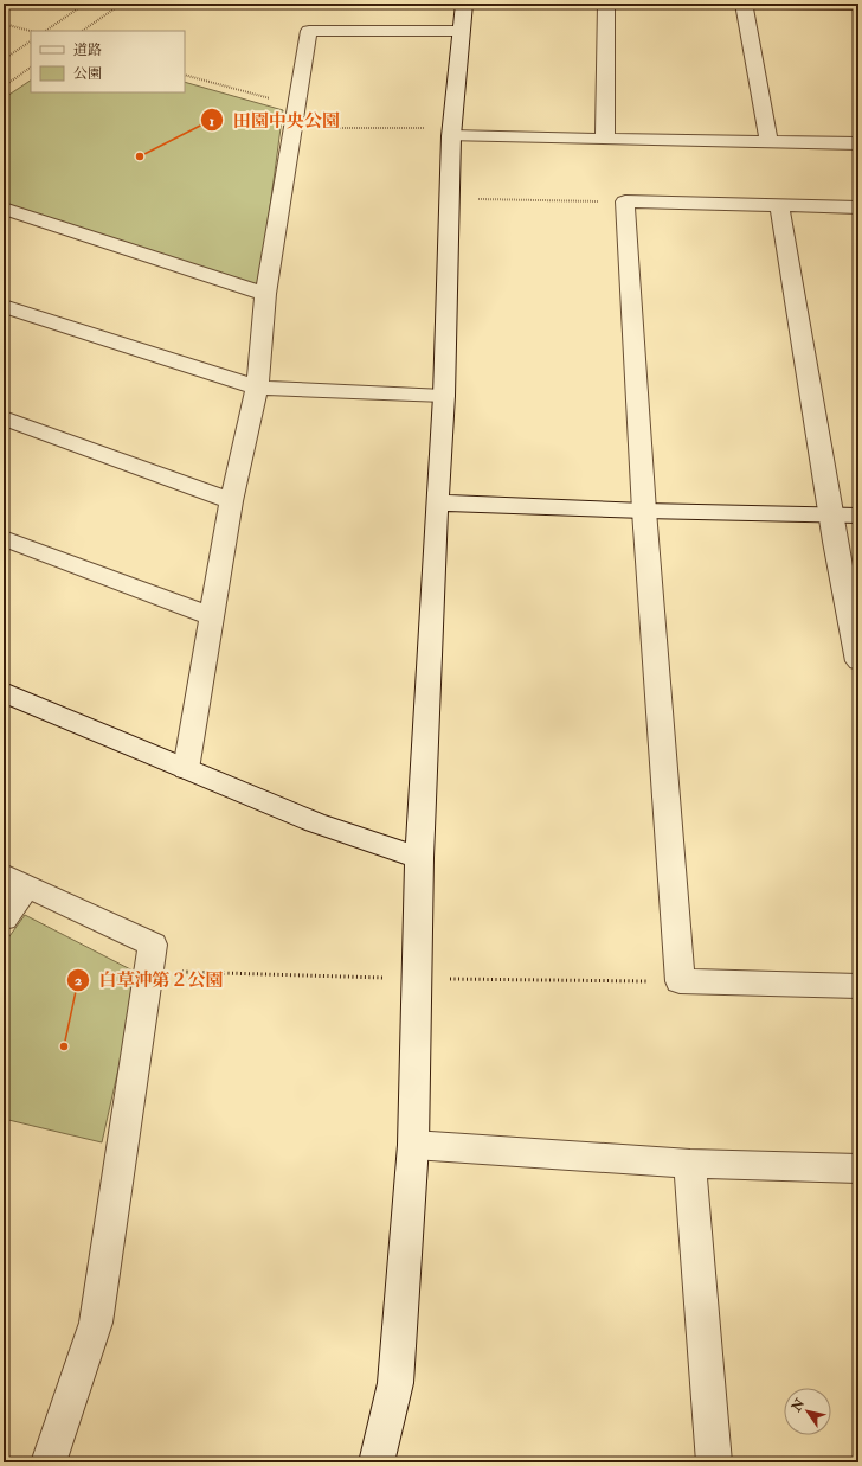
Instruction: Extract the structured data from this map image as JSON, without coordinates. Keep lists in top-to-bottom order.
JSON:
{
  "places": ["田園中央公園", "白草沖第２公園"],
  "legend": ["道路", "公園"],
  "north": "top left"
}
